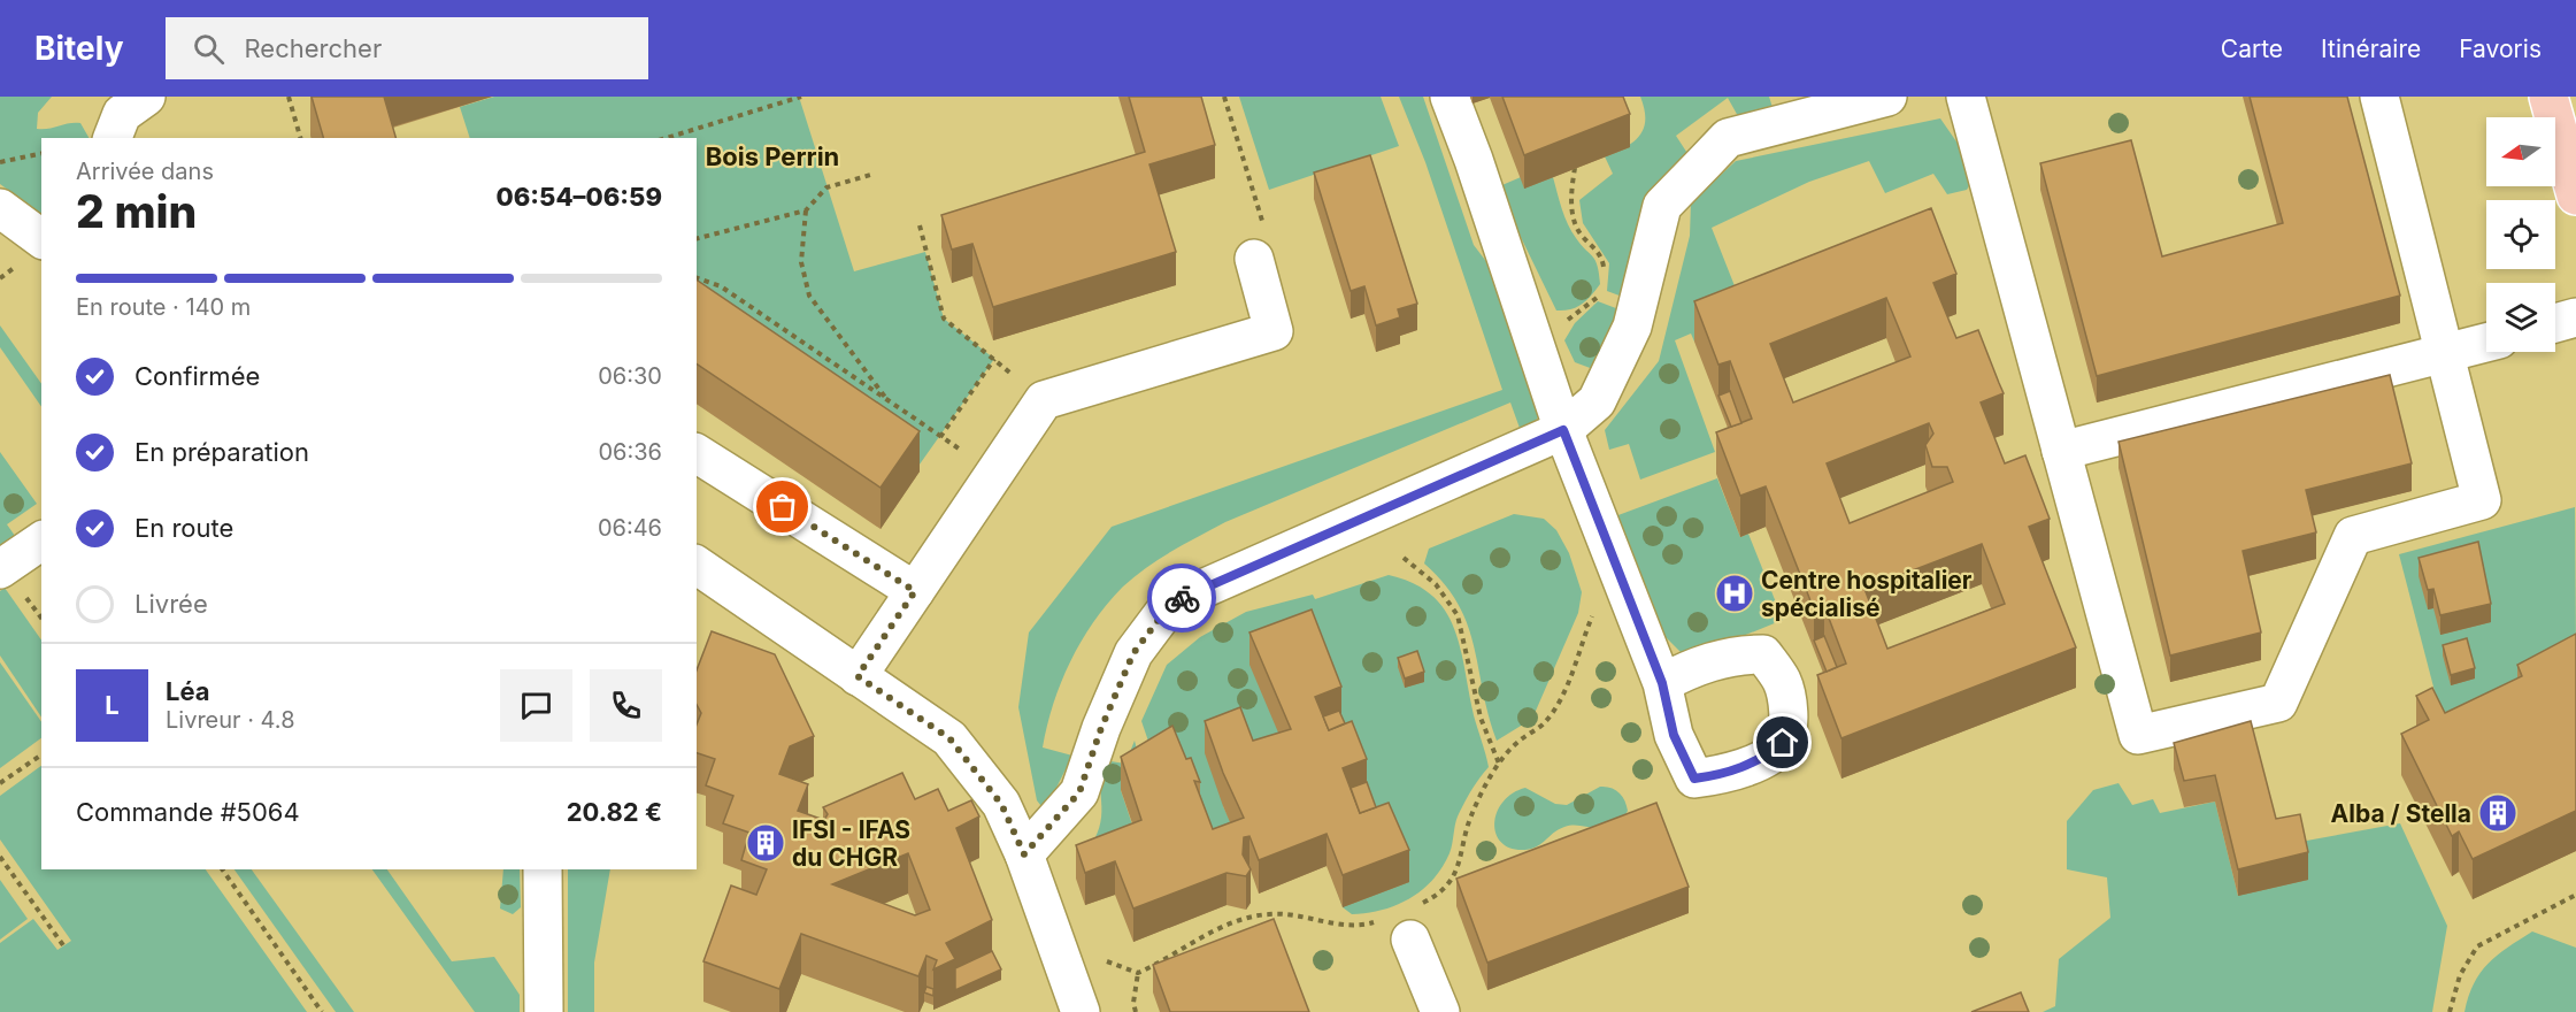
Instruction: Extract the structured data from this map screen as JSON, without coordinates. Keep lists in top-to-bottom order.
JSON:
{
  "districts": ["Bois Perrin"],
  "places": {
    "hospital": ["Centre hospitalier spécialisé"],
    "building": ["Alba / Stella", "IFSI - IFAS du CHGR"]
  },
  "north": "left",
  "page": {
    "header": "Bitely",
    "search": "Rechercher",
    "nav": ["Carte", "Itinéraire", "Favoris"],
    "heading": ["2 min", "Arrivée dans", "06:54–06:59"],
    "panel": [
      "Léa",
      "Livreur · 4.8",
      "Commande #5064",
      "20.82 €"
    ],
    "bar": "En route · 140 m",
    "list": [
      ["Confirmée", "06:30"],
      ["En préparation", "06:36"],
      ["En route", "06:46"],
      "Livrée"
    ],
    "round": "L"
  }
}
